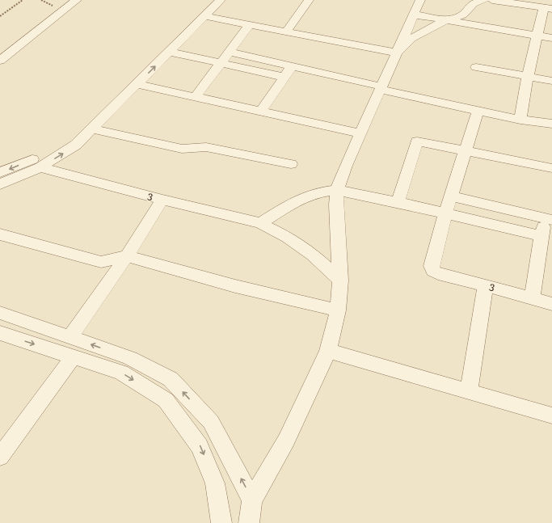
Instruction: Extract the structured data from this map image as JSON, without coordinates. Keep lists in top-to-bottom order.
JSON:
{
  "streets": {
    "street": ["3"]
  }
}
